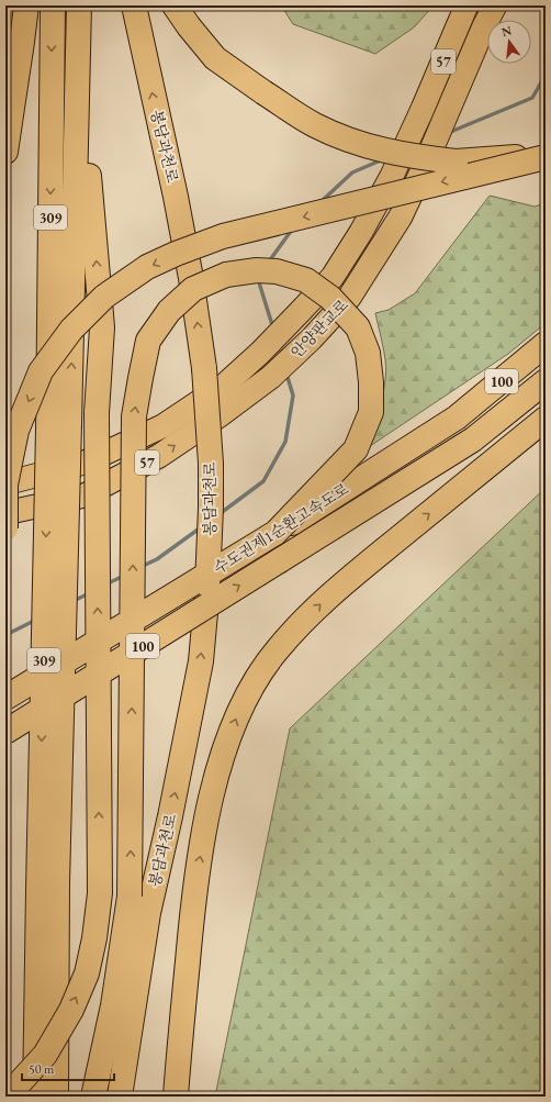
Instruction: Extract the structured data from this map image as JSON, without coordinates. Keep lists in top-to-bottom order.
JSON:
{
  "streets": {
    "highway": [
      "봉담과천로",
      "309",
      "100",
      "수도권제1순환고속도로"
    ],
    "main road": ["57", "안양판교로"]
  },
  "scale_bar": "50 m",
  "north": "top"
}
